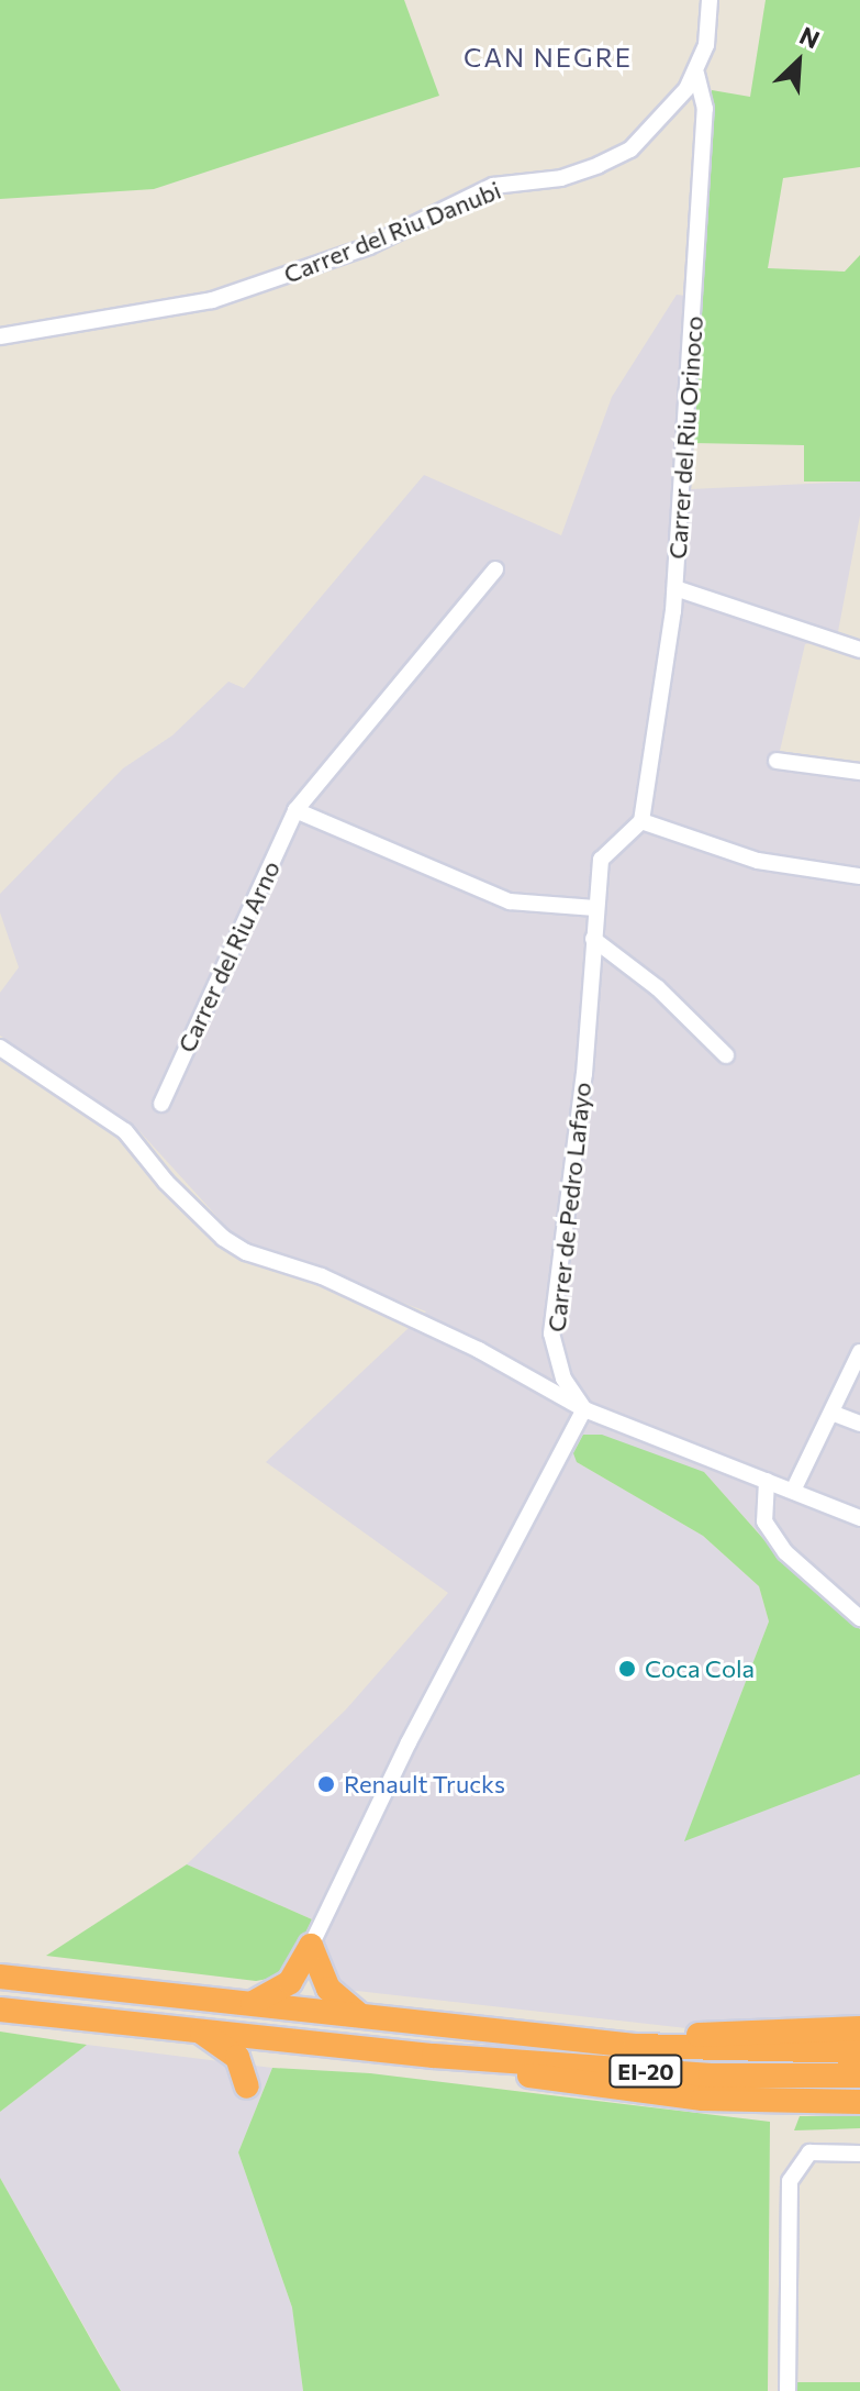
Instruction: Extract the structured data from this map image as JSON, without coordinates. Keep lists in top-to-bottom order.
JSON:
{
  "streets": {
    "highway": ["EI-20"],
    "street": [
      "Carrer del Riu Danubi",
      "Carrer del Riu Orinoco",
      "Carrer del Riu Arno",
      "Carrer de Pedro Lafayo"
    ]
  },
  "crossings": [
    ["Carrer del Riu Danubi", "Carrer del Riu Orinoco"],
    ["Carrer del Riu Orinoco", "Carrer de Pedro Lafayo"]
  ],
  "districts": ["CAN NEGRE"],
  "places": ["Coca Cola", "Renault Trucks"],
  "north": "top right"
}
